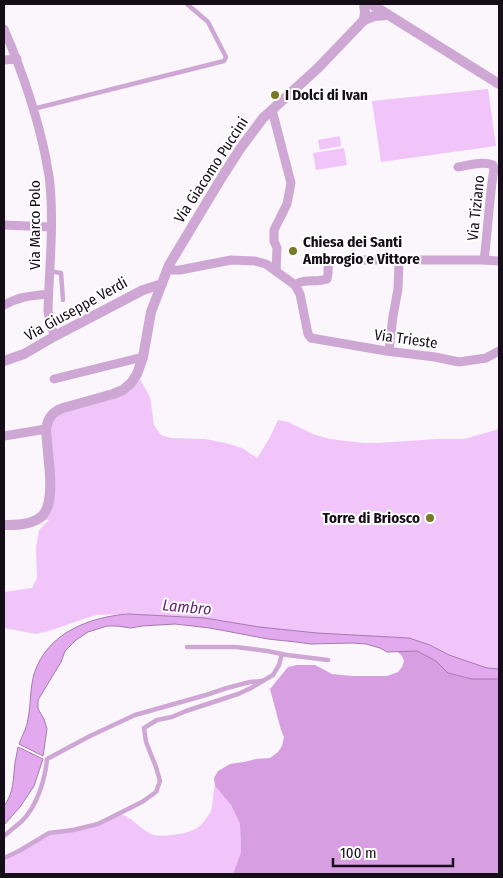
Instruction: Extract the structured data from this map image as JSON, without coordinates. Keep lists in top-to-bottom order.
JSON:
{
  "streets": {
    "street": [
      "Via Giacomo Puccini",
      "Via Tiziano",
      "Via Marco Polo",
      "Via Giuseppe Verdi",
      "Via Trieste"
    ]
  },
  "crossings": [
    ["Via Giacomo Puccini", "Via Giuseppe Verdi"],
    ["Via Marco Polo", "Via Giuseppe Verdi"]
  ],
  "water": ["Lambro"],
  "places": ["I Dolci di Ivan", "Chiesa dei Santi Ambrogio e Vittore", "Torre di Briosco"],
  "scale_bar": "100 m"
}
